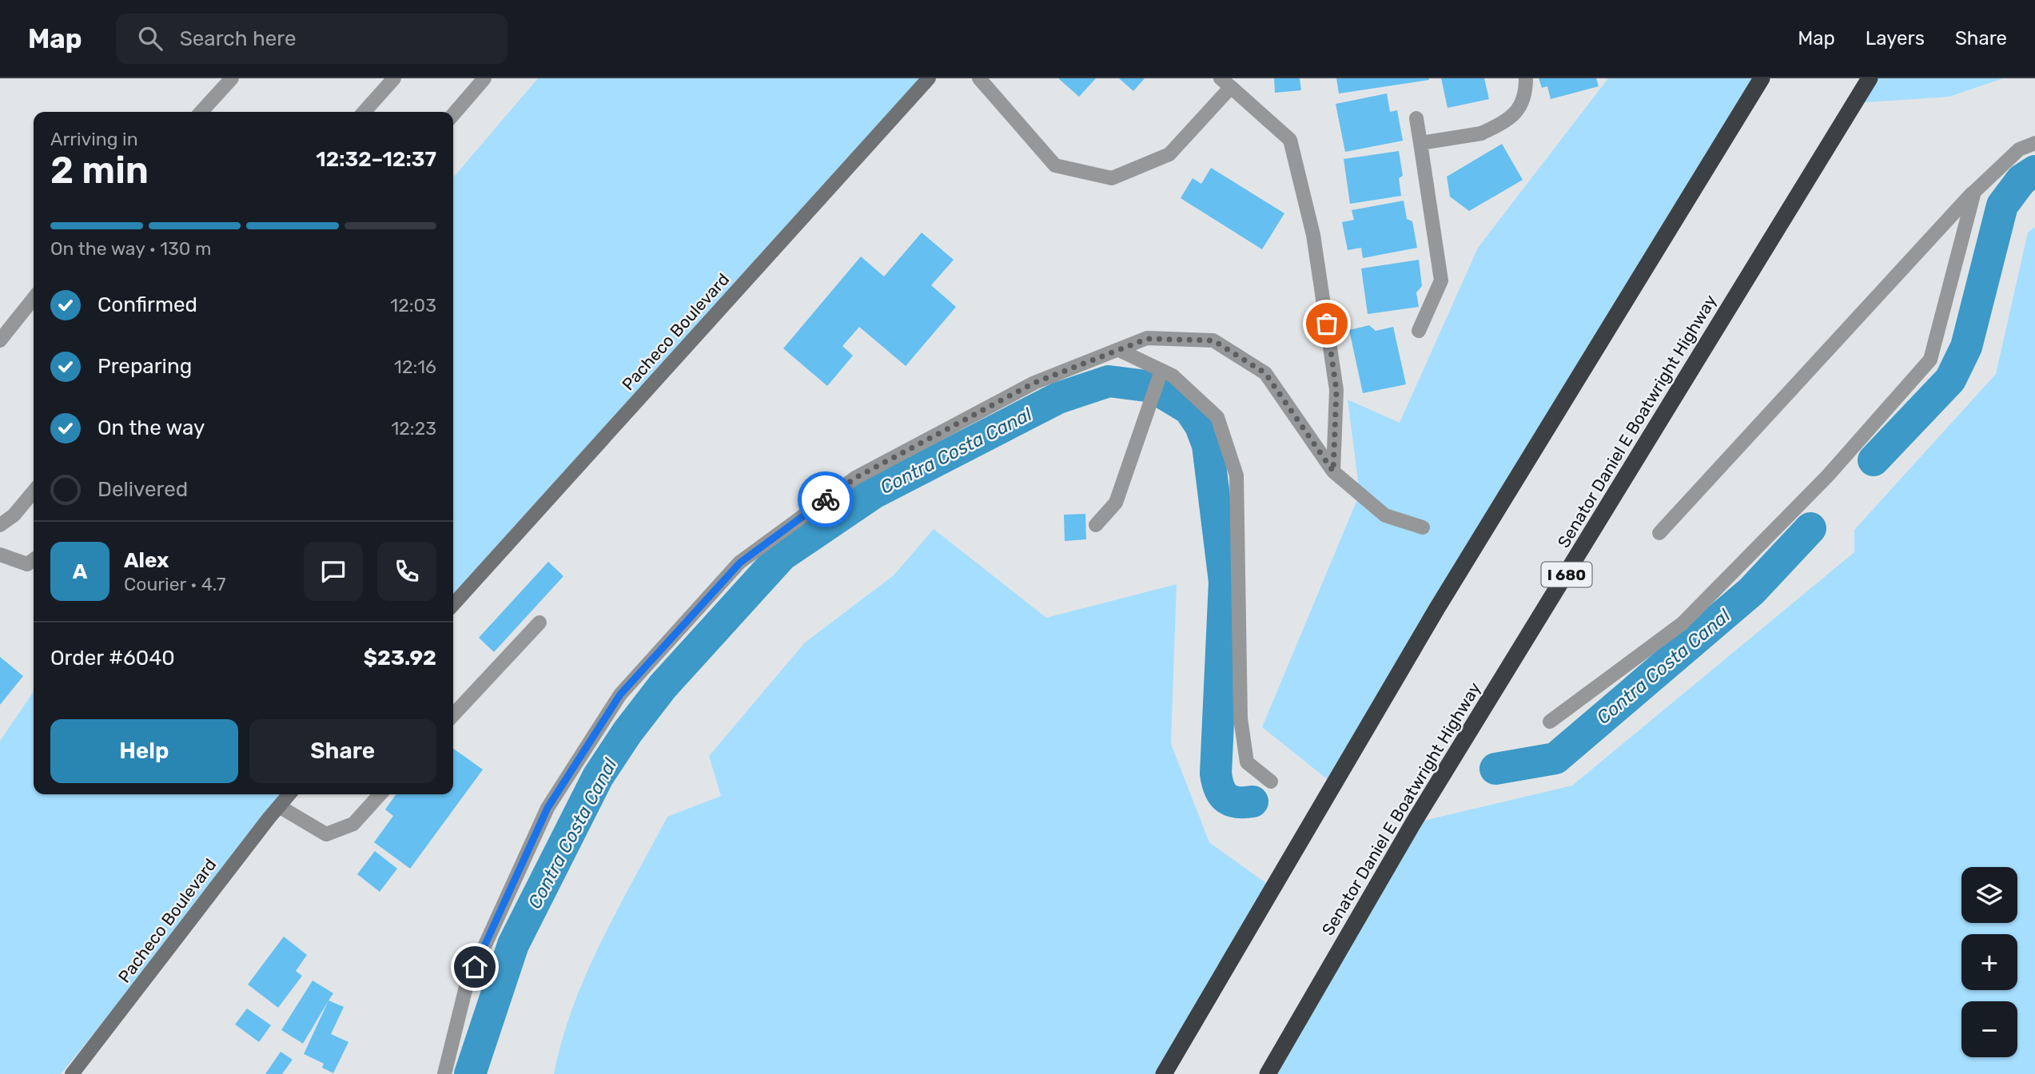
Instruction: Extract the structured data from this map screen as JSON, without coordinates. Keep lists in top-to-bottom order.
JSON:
{
  "streets": {
    "highway": ["Senator Daniel E Boatwright Highway", "I 680"],
    "main road": ["Pacheco Boulevard"]
  },
  "water": ["Contra Costa Canal"],
  "page": {
    "header": "Map",
    "search": "Search here",
    "nav": ["Map", "Layers", "Share"],
    "heading": ["2 min", "Arriving in", "12:32–12:37"],
    "panel": [
      "Alex",
      "Courier · 4.7",
      "Order #6040",
      "$23.92"
    ],
    "bar": "On the way · 130 m",
    "list": [
      ["Confirmed", "12:03"],
      ["Preparing", "12:16"],
      ["On the way", "12:23"],
      "Delivered"
    ],
    "round": "A",
    "buttons": ["Help", "Share"],
    "map_buttons": ["+", "−"]
  }
}
